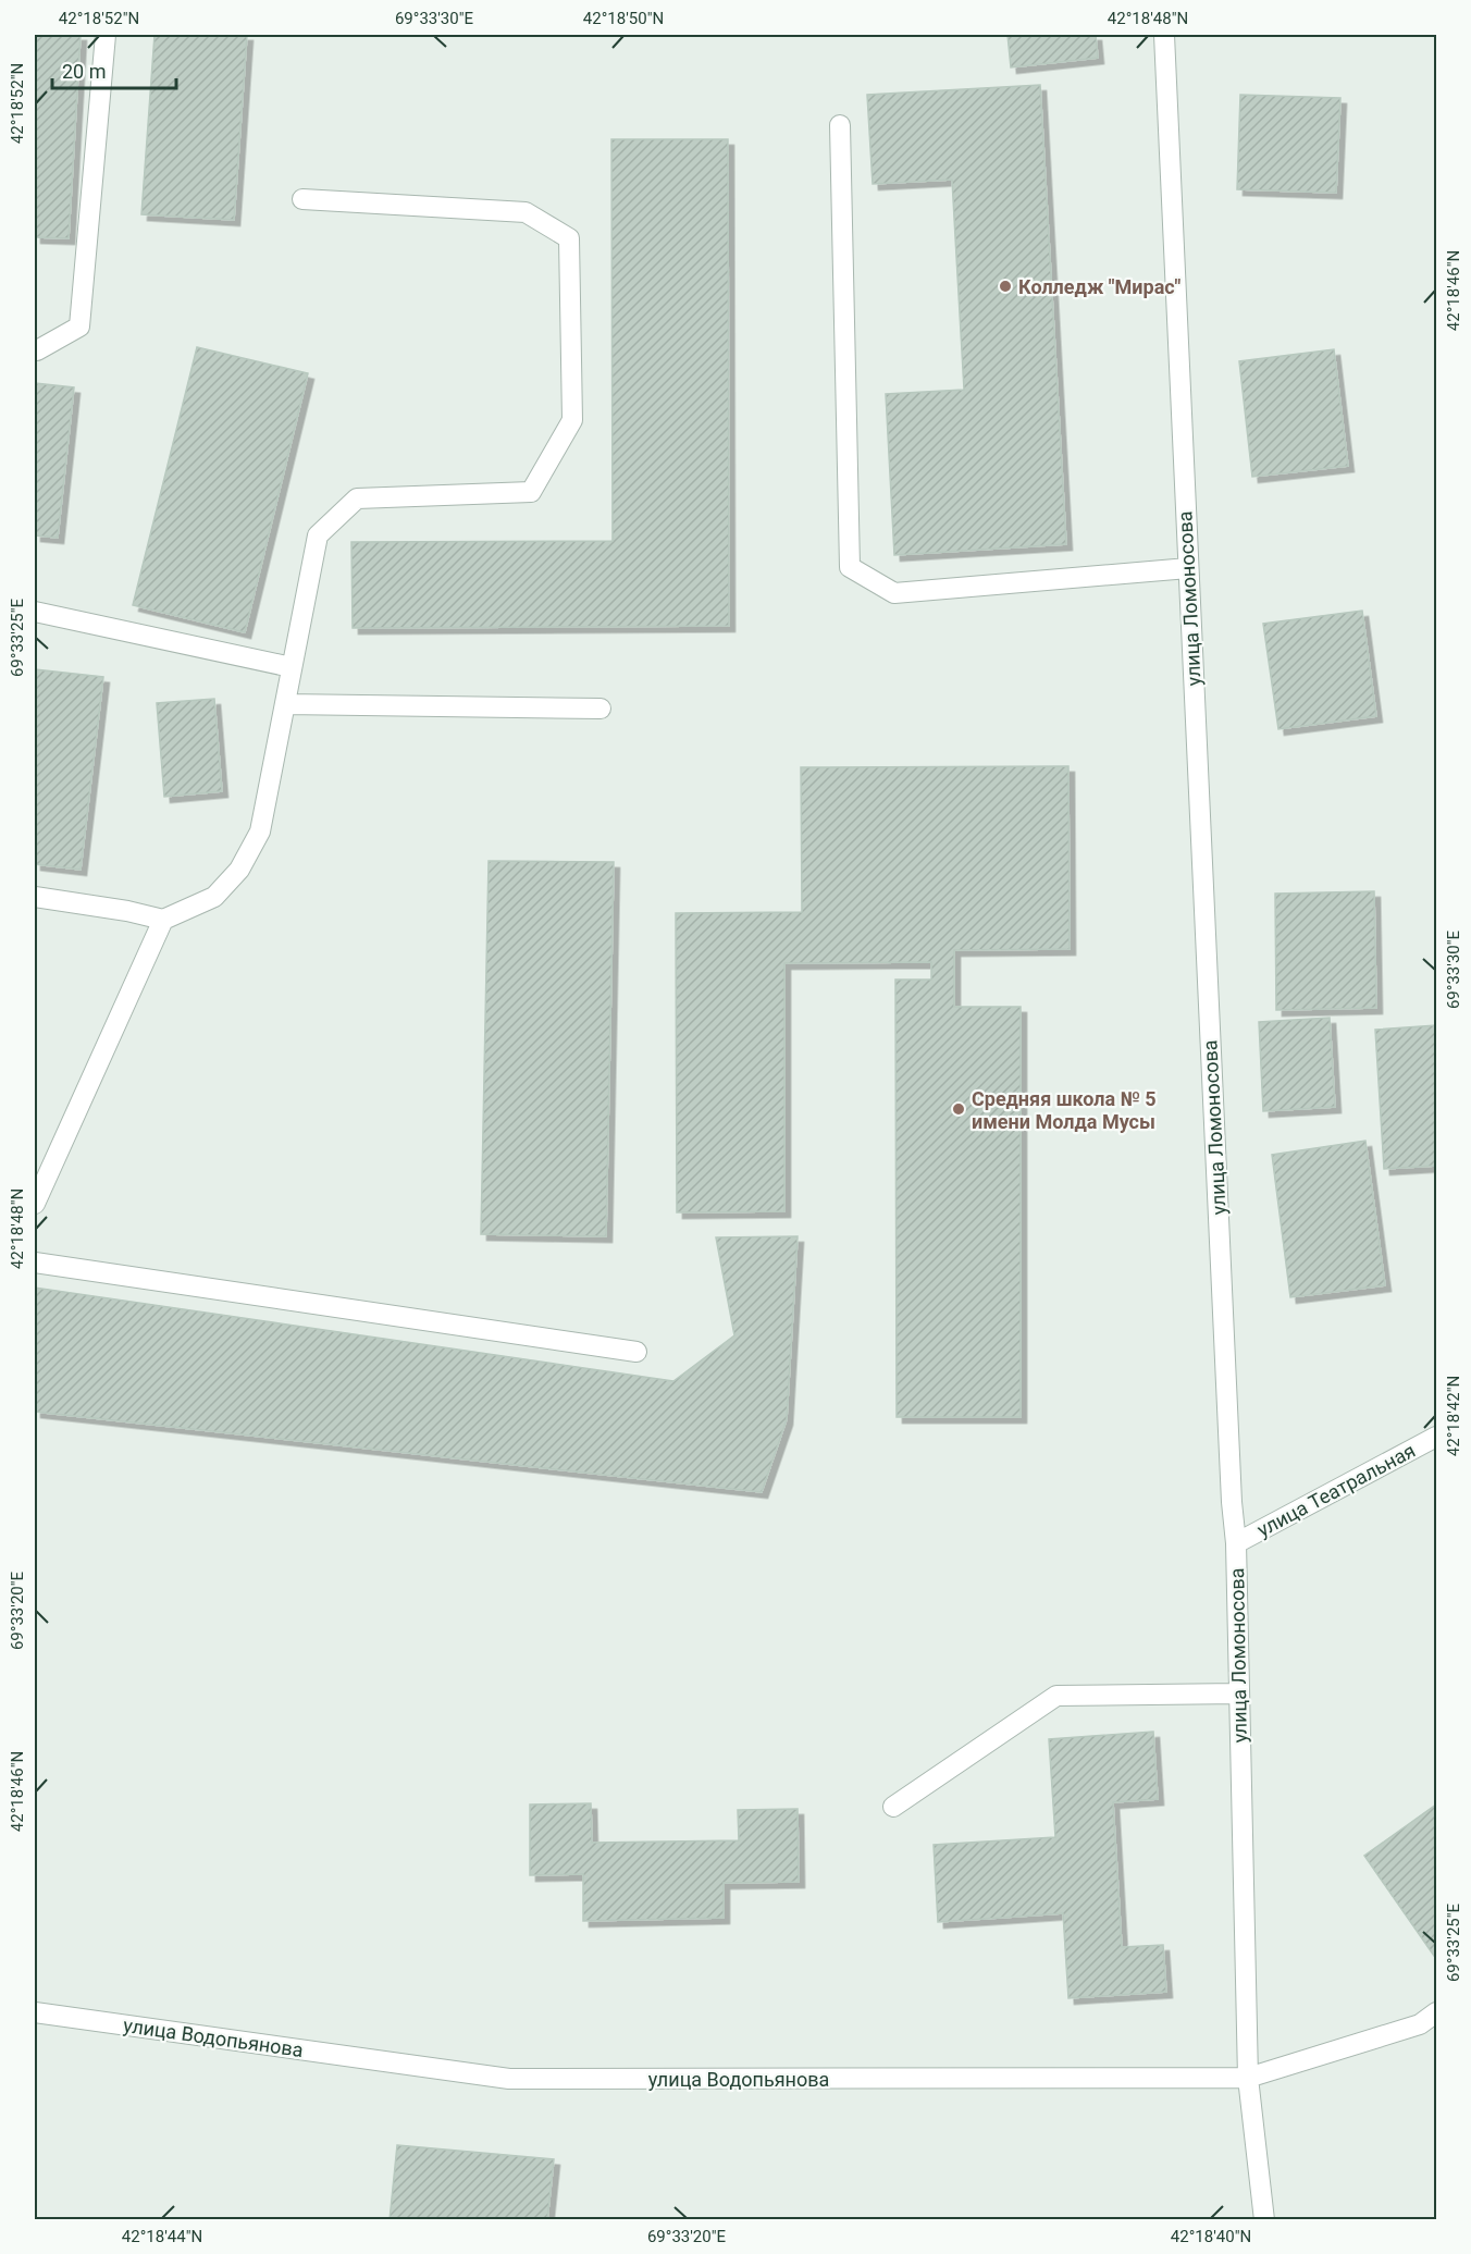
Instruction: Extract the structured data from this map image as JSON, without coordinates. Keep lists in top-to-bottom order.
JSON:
{
  "streets": {
    "street": ["улица Ломоносова", "улица Театральная", "улица Водопьянова"]
  },
  "crossings": [
    ["улица Ломоносова", "улица Театральная"],
    ["улица Ломоносова", "улица Водопьянова"]
  ],
  "places": ["Колледж \"Мирас\"", "Средняя школа № 5 имени Молда Мусы"],
  "scale_bar": "20 m",
  "coordinates": [
    "42°18'52\"N",
    "69°33'30\"E",
    "42°18'50\"N",
    "42°18'48\"N",
    "42°18'46\"N",
    "69°33'25\"E",
    "42°18'42\"N",
    "69°33'20\"E",
    "42°18'44\"N",
    "42°18'40\"N"
  ]
}
